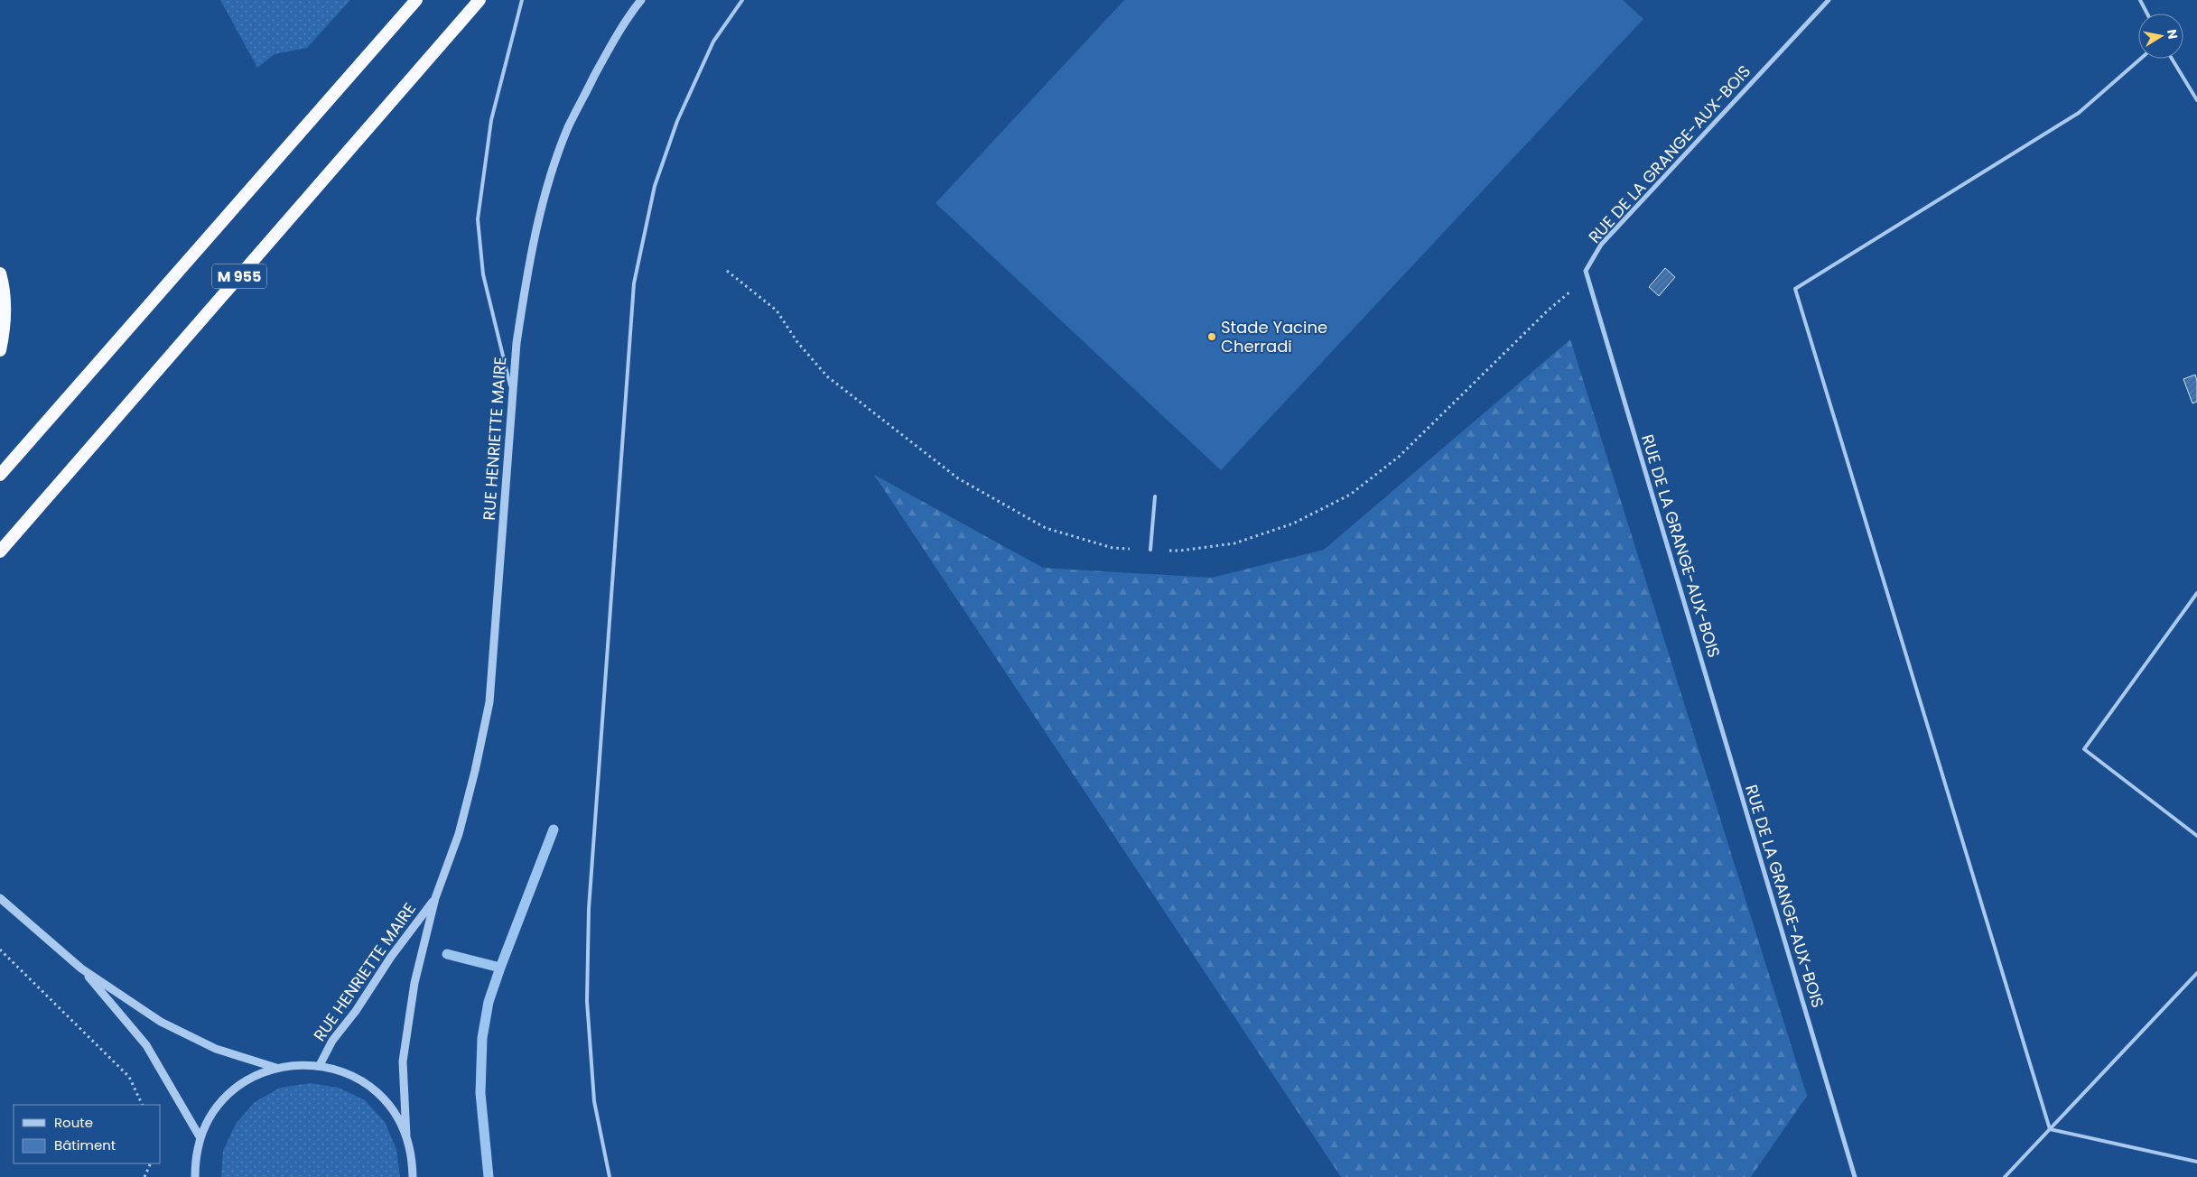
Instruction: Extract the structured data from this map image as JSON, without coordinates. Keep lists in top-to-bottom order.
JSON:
{
  "streets": {
    "highway": ["M 955"],
    "street": ["RUE DE LA GRANGE-AUX-BOIS", "RUE HENRIETTE MAIRE"]
  },
  "places": ["Stade Yacine Cherradi"],
  "legend": ["Route", "Bâtiment"],
  "north": "right"
}
